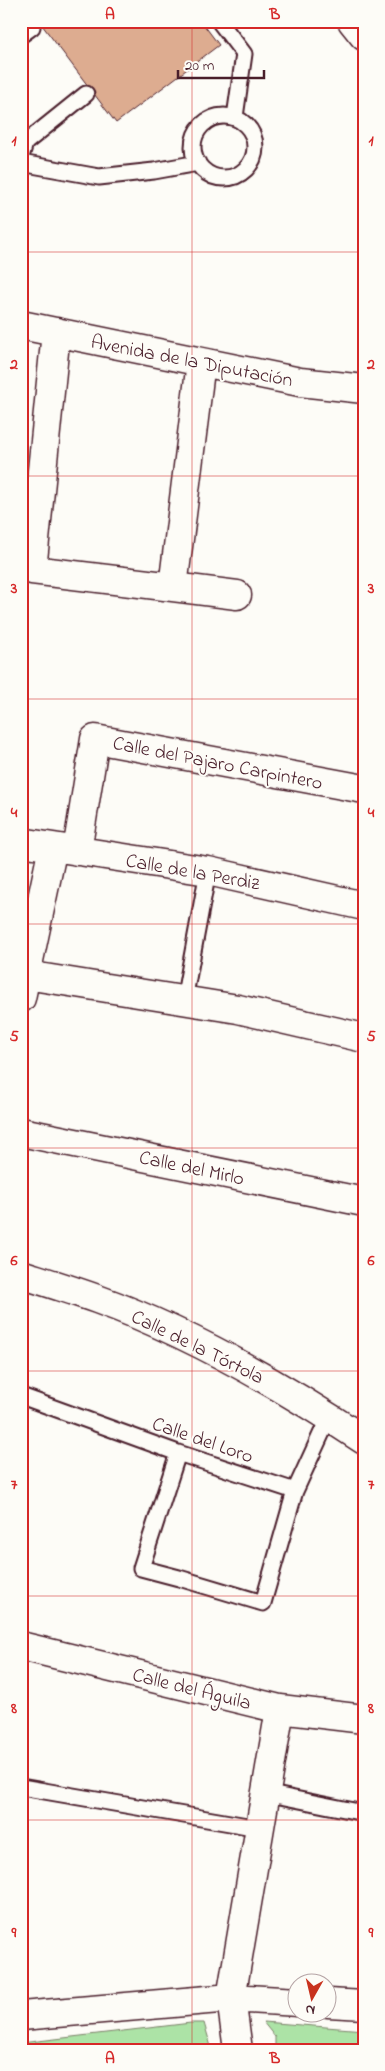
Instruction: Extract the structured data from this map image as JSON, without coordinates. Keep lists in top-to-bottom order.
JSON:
{
  "streets": {
    "street": [
      "Avenida de la Diputación",
      "Calle del Pajaro Carpintero",
      "Calle de la Perdiz",
      "Calle del Mirlo",
      "Calle de la Tórtola",
      "Calle del Águila"
    ],
    "lane": ["Calle del Loro"]
  },
  "crossings": [
    ["Calle del Pajaro Carpintero", "Calle de la Perdiz"]
  ],
  "scale_bar": "20 m",
  "north": "bottom",
  "grid": {
    "columns": ["A", "B"],
    "rows": [
      "1",
      "2",
      "3",
      "4",
      "5",
      "6",
      "7",
      "8",
      "9"
    ]
  }
}
